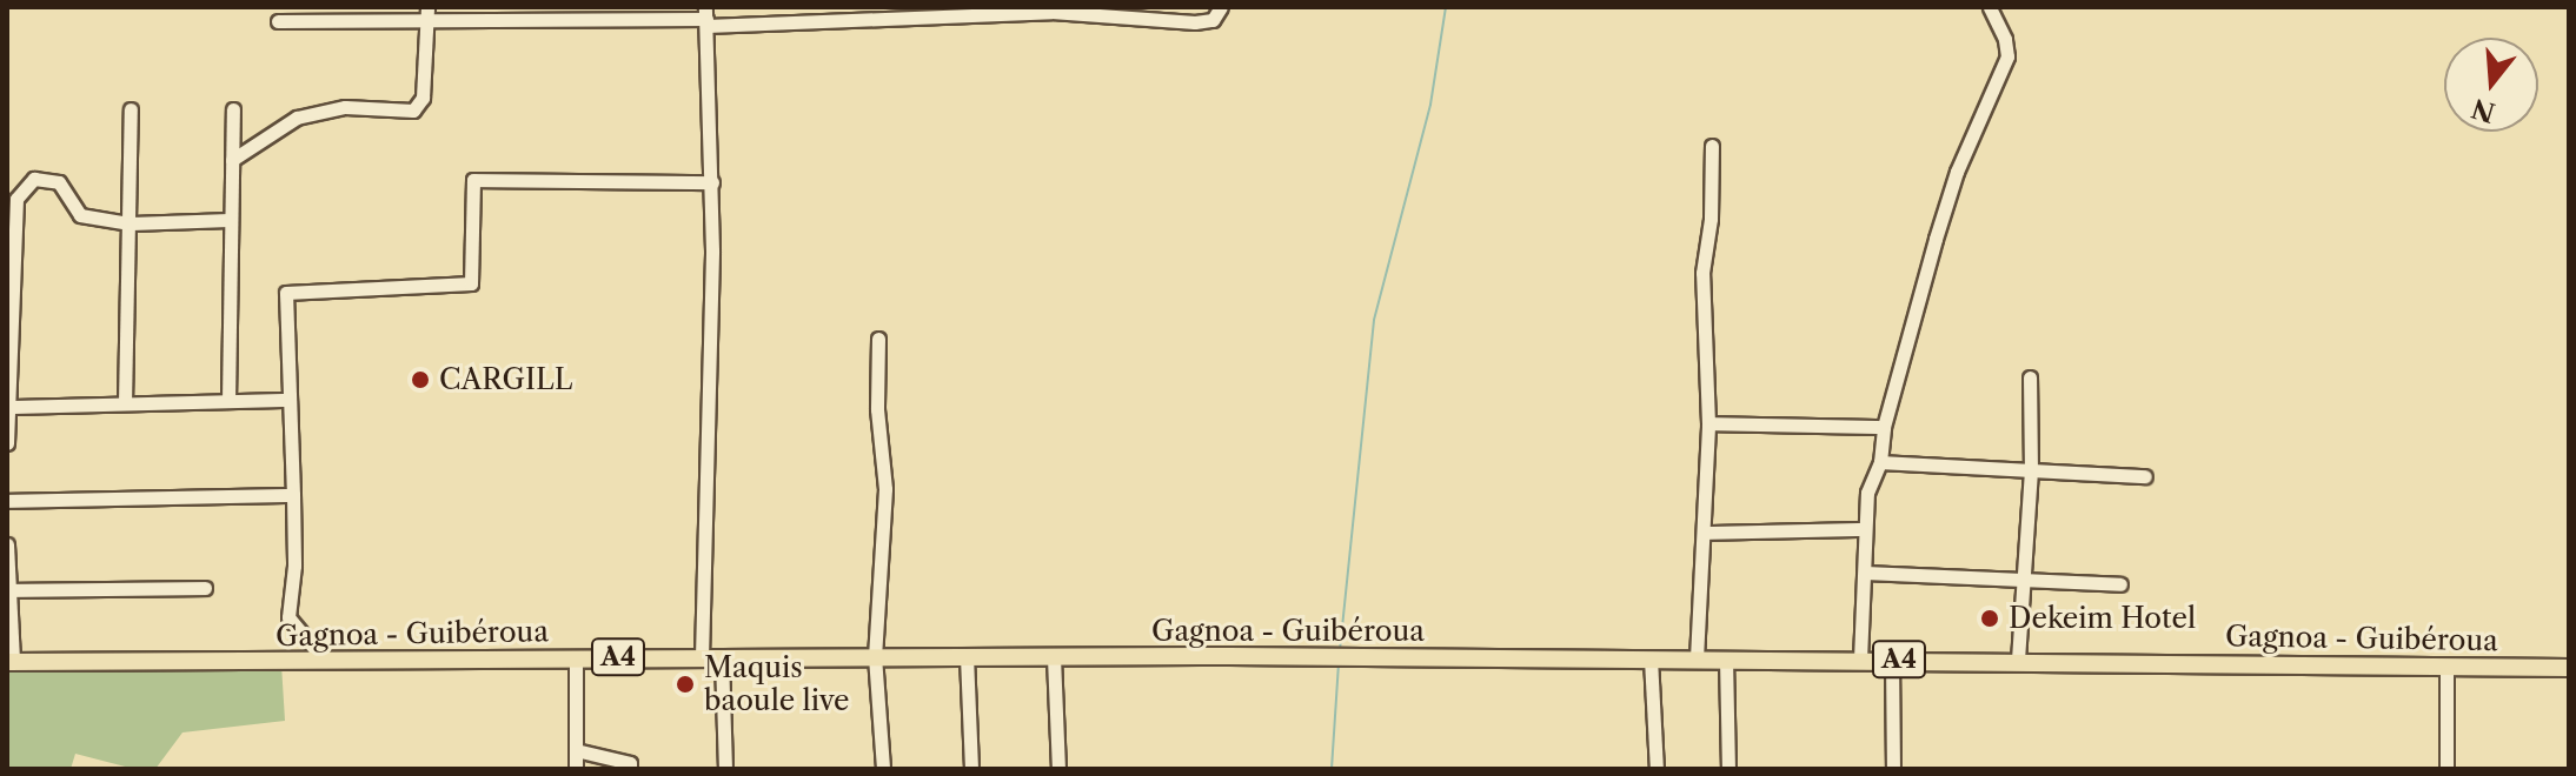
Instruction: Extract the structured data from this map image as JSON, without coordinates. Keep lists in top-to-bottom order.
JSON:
{
  "streets": {
    "main road": ["Gagnoa - Guibéroua", "A4"]
  },
  "places": ["CARGILL", "Dekeim Hotel", "Maquis baoule live"],
  "north": "bottom"
}
